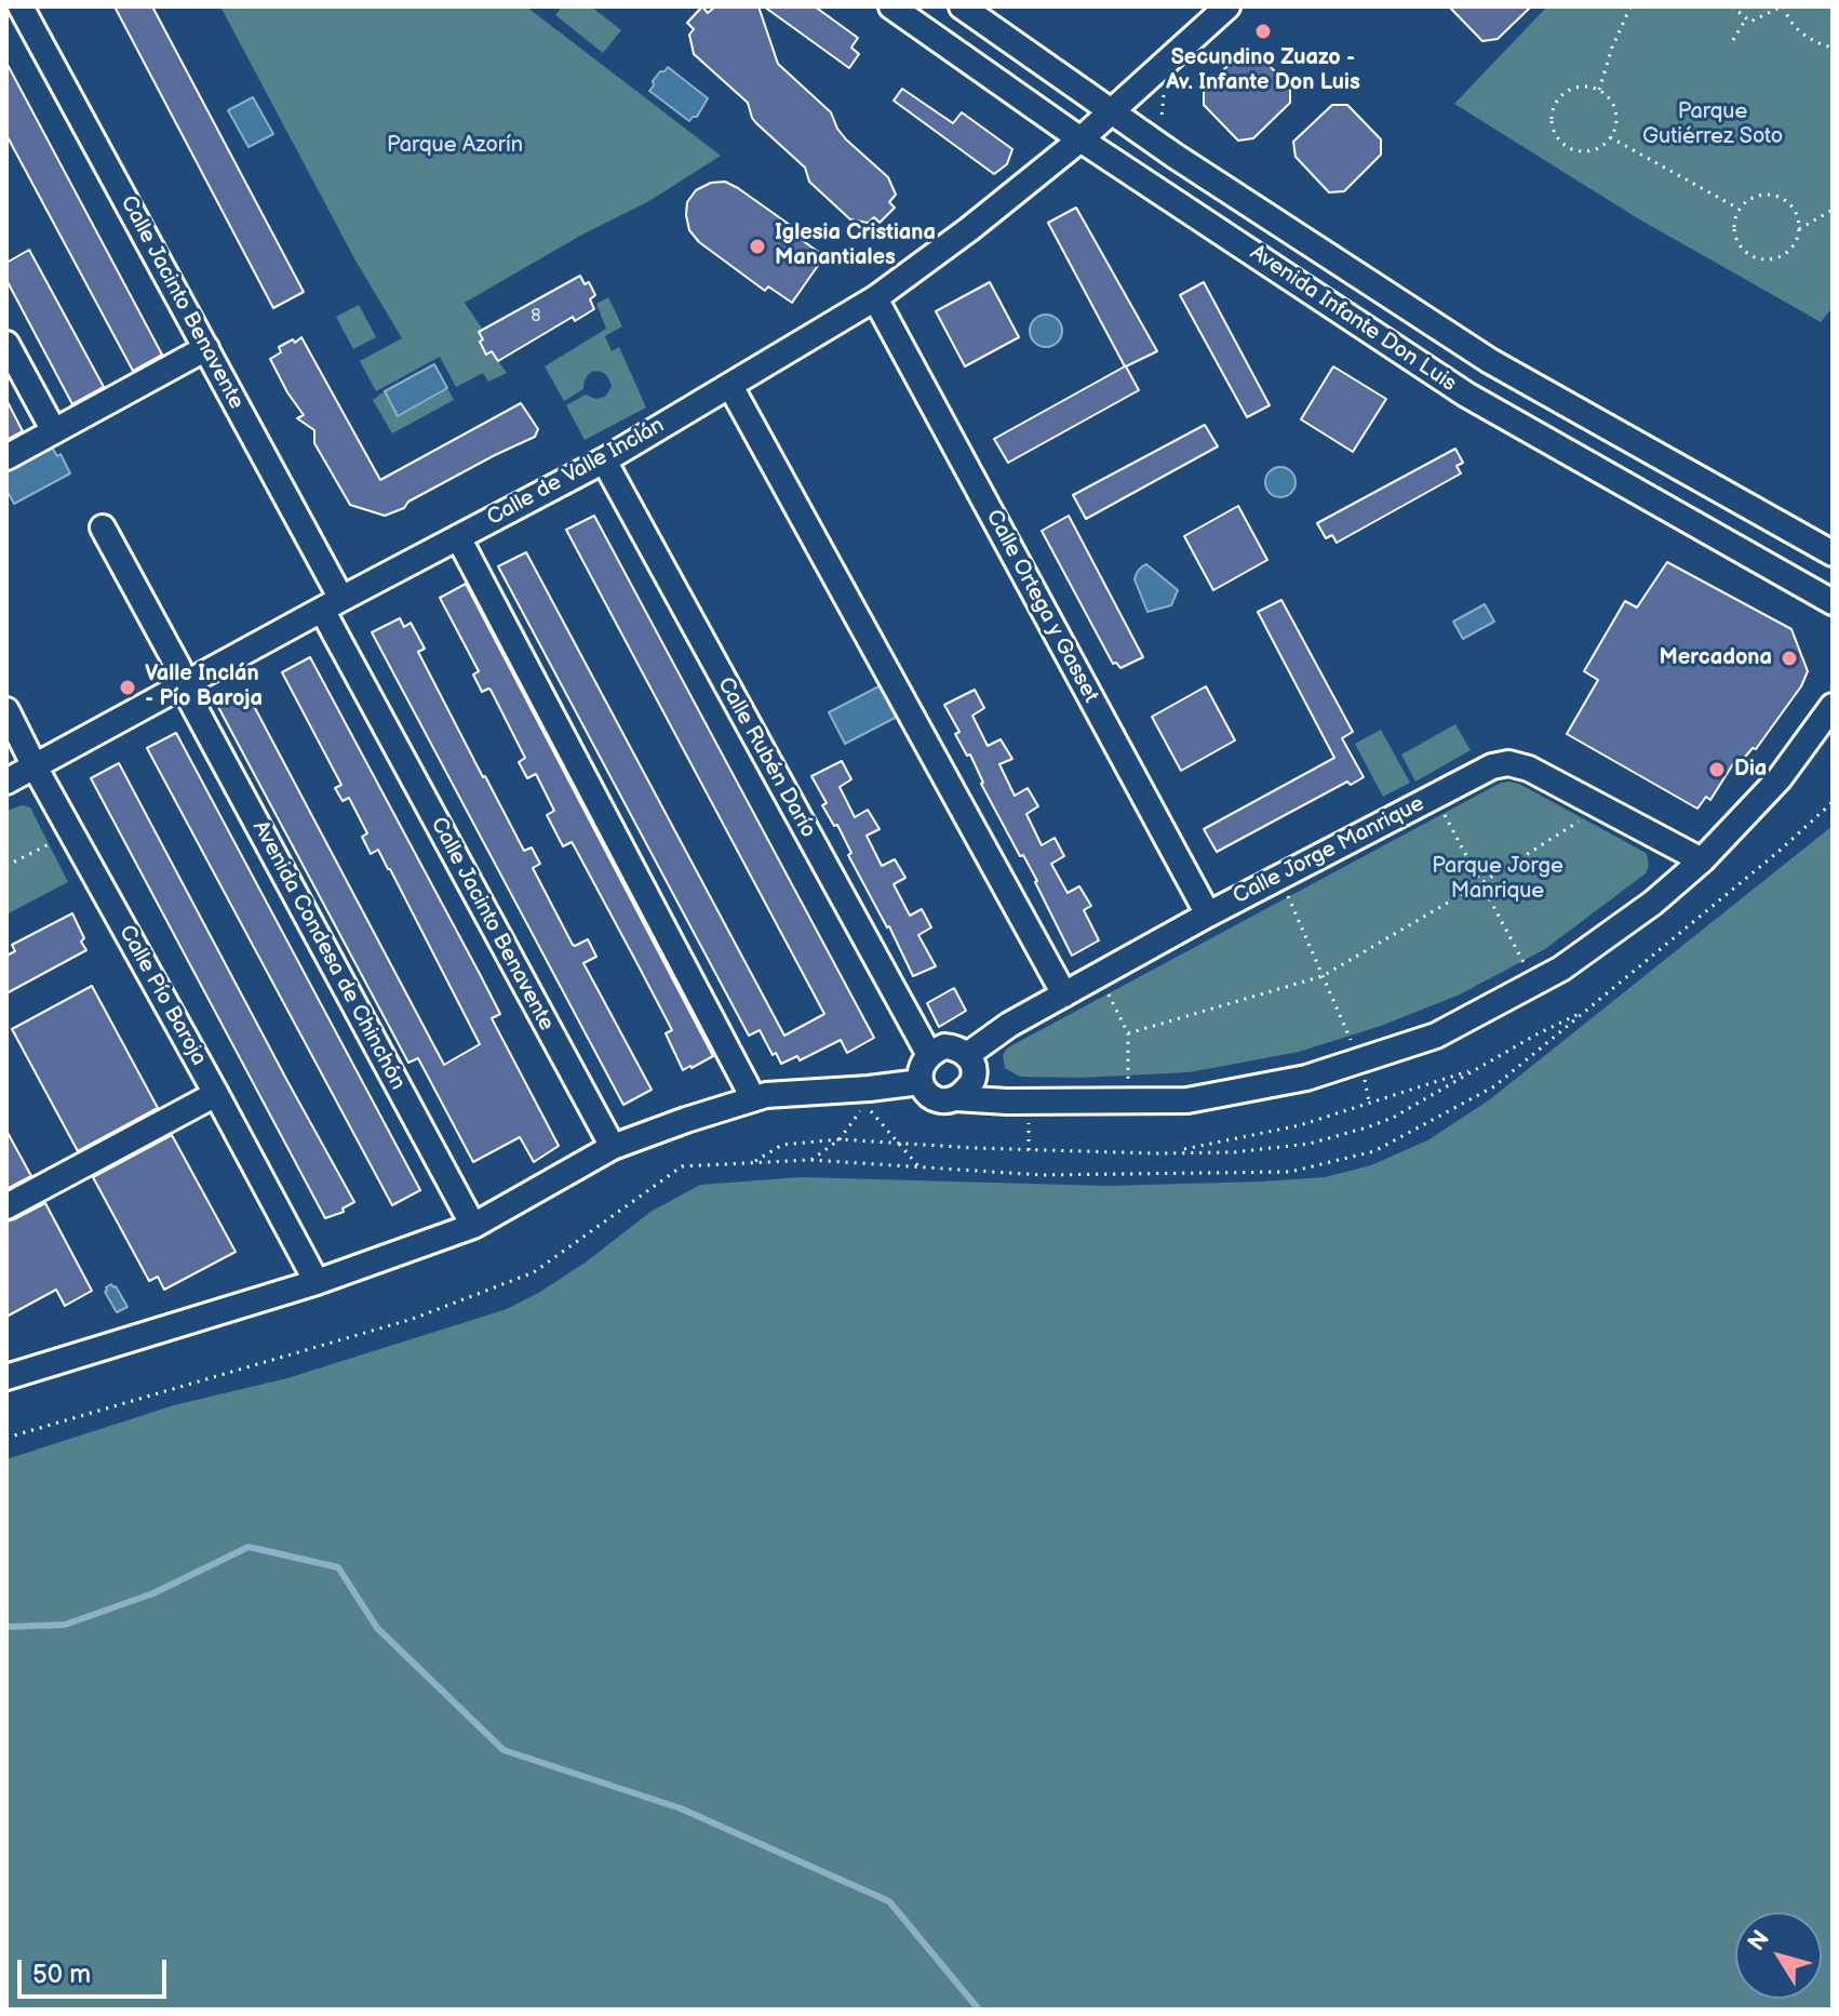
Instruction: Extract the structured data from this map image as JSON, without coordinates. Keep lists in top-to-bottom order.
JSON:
{
  "streets": {
    "street": [
      "Calle Jacinto Benavente",
      "Avenida Infante Don Luis",
      "Calle de Valle Inclán",
      "Calle Ortega y Gasset",
      "Calle Rubén Darío",
      "Calle Jorge Manrique",
      "Avenida Condesa de Chinchón",
      "Calle Pío Baroja"
    ]
  },
  "crossings": [
    ["Calle Jacinto Benavente", "Calle de Valle Inclán"],
    ["Avenida Infante Don Luis", "Calle de Valle Inclán"],
    ["Calle de Valle Inclán", "Calle Ortega y Gasset"],
    ["Calle de Valle Inclán", "Calle Rubén Darío"],
    ["Calle de Valle Inclán", "Avenida Condesa de Chinchón"],
    ["Calle de Valle Inclán", "Calle Pío Baroja"],
    ["Calle Ortega y Gasset", "Calle Jorge Manrique"],
    ["Calle Rubén Darío", "Calle Jorge Manrique"]
  ],
  "parks": ["Parque Gutiérrez Soto", "Parque Azorín", "Parque Jorge Manrique"],
  "places": [
    "Secundino Zuazo - Av. Infante Don Luis",
    "Iglesia Cristiana Manantiales",
    "Mercadona",
    "Valle Inclán - Pío Baroja",
    "Dia"
  ],
  "house_numbers": ["8"],
  "scale_bar": "50 m",
  "north": "top left"
}
